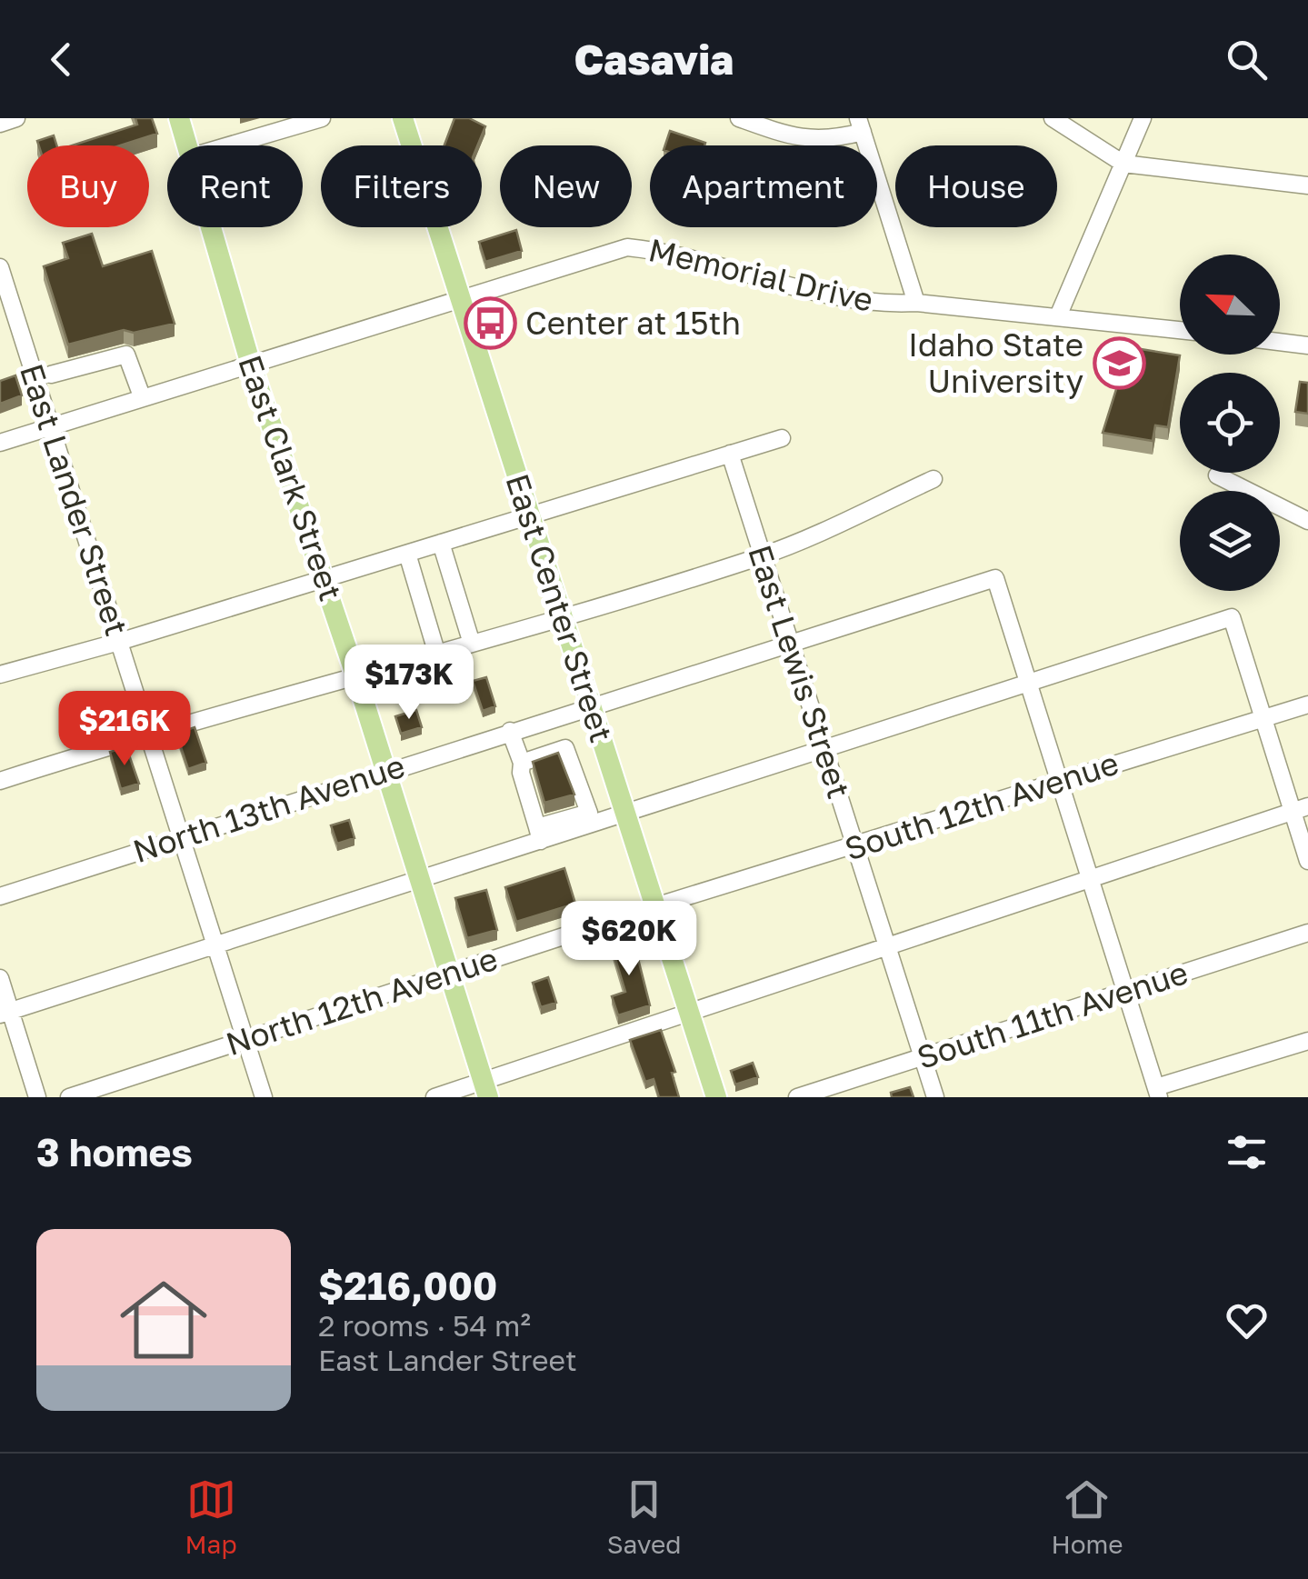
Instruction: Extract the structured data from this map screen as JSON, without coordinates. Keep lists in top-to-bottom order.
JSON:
{
  "streets": {
    "main road": ["East Clark Street", "East Center Street"],
    "street": [
      "Memorial Drive",
      "East Lander Street",
      "East Lewis Street",
      "South 12th Avenue",
      "North 13th Avenue",
      "North 12th Avenue",
      "South 11th Avenue"
    ]
  },
  "crossings": [
    ["Memorial Drive", "East Clark Street"],
    ["Memorial Drive", "East Lander Street"],
    ["Memorial Drive", "East Center Street"],
    ["East Clark Street", "North 13th Avenue"],
    ["East Clark Street", "North 12th Avenue"],
    ["East Lander Street", "North 13th Avenue"],
    ["East Lander Street", "North 12th Avenue"],
    ["East Center Street", "South 12th Avenue"],
    ["East Center Street", "North 13th Avenue"],
    ["East Center Street", "North 12th Avenue"],
    ["East Lewis Street", "South 12th Avenue"],
    ["East Lewis Street", "North 13th Avenue"],
    ["East Lewis Street", "South 11th Avenue"],
    ["South 12th Avenue", "North 12th Avenue"]
  ],
  "places": {
    "bus stop": ["Center at 15th"],
    "school or university": ["Idaho State University"]
  },
  "north": "top left",
  "page": {
    "header": "Casavia",
    "chip": [
      "Buy",
      "Rent",
      "Filters",
      "New",
      "Apartment",
      "House"
    ],
    "price": ["$173K", "$216K", "$620K"],
    "heading": "3 homes",
    "list": [
      {
        "name": "$216,000",
        "note": "2 rooms · 54 m² · East Lander Street"
      }
    ],
    "tabs": ["Map", "Saved", "Home"]
  }
}
